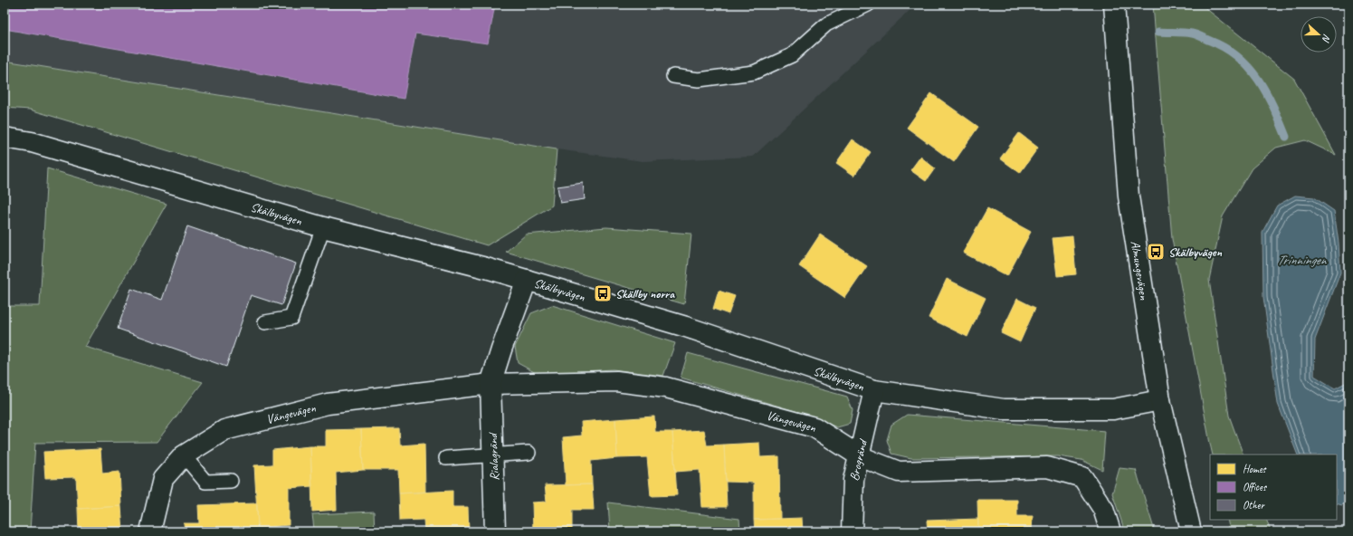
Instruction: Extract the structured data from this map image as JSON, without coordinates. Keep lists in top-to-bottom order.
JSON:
{
  "streets": {
    "street": [
      "Skälbyvägen",
      "Almungevägen",
      "Vängevägen",
      "Rialagränd",
      "Brogränd"
    ]
  },
  "crossings": [
    ["Skälbyvägen", "Almungevägen"],
    ["Skälbyvägen", "Brogränd"],
    ["Vängevägen", "Rialagränd"],
    ["Vängevägen", "Brogränd"]
  ],
  "water": ["Trinningen"],
  "places": {
    "bus stop": ["Skälbyvägen", "Skällby norra"]
  },
  "legend": ["Homes", "Offices", "Other"],
  "north": "right"
}
